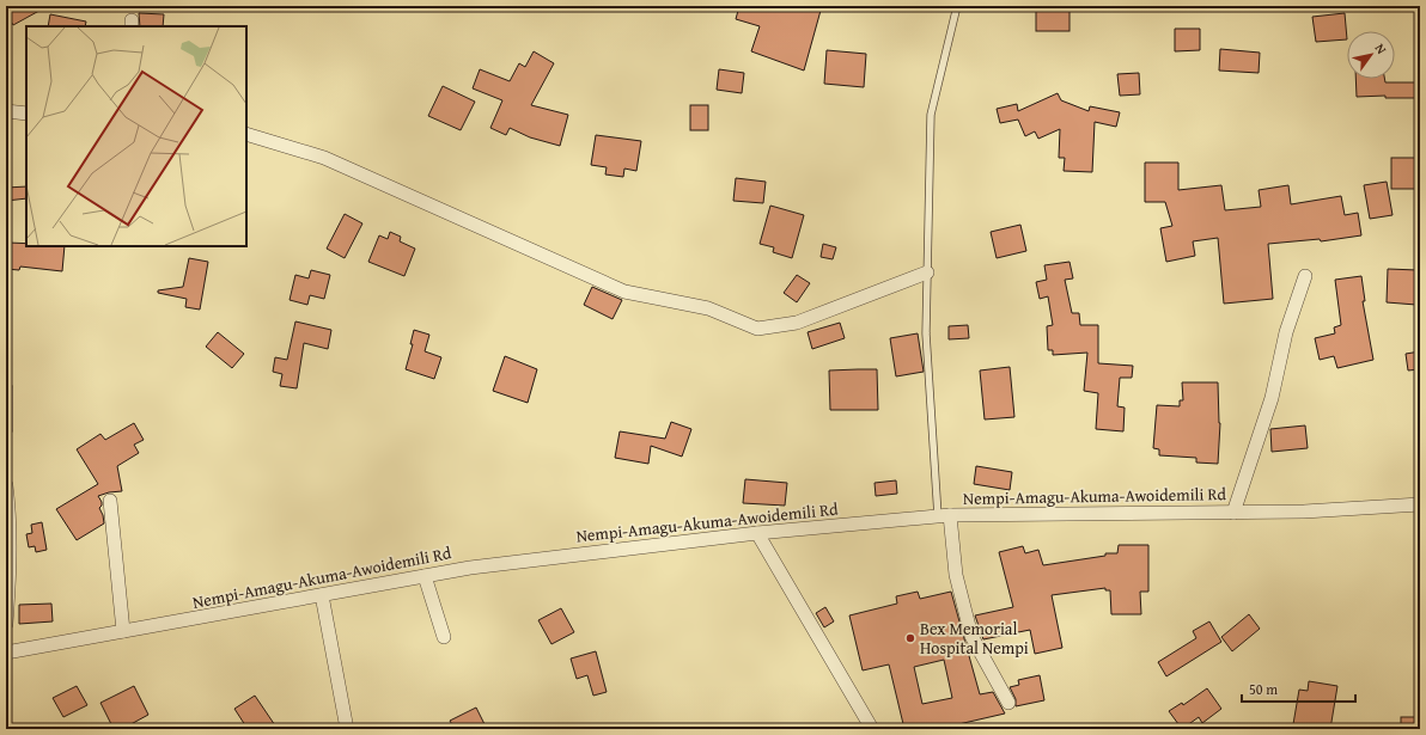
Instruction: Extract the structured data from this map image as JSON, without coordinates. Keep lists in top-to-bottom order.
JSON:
{
  "streets": {
    "street": ["Nempi-Amagu-Akuma-Awoidemili Rd"]
  },
  "places": ["Bex Memorial Hospital Nempi"],
  "scale_bar": "50 m",
  "north": "top right"
}
